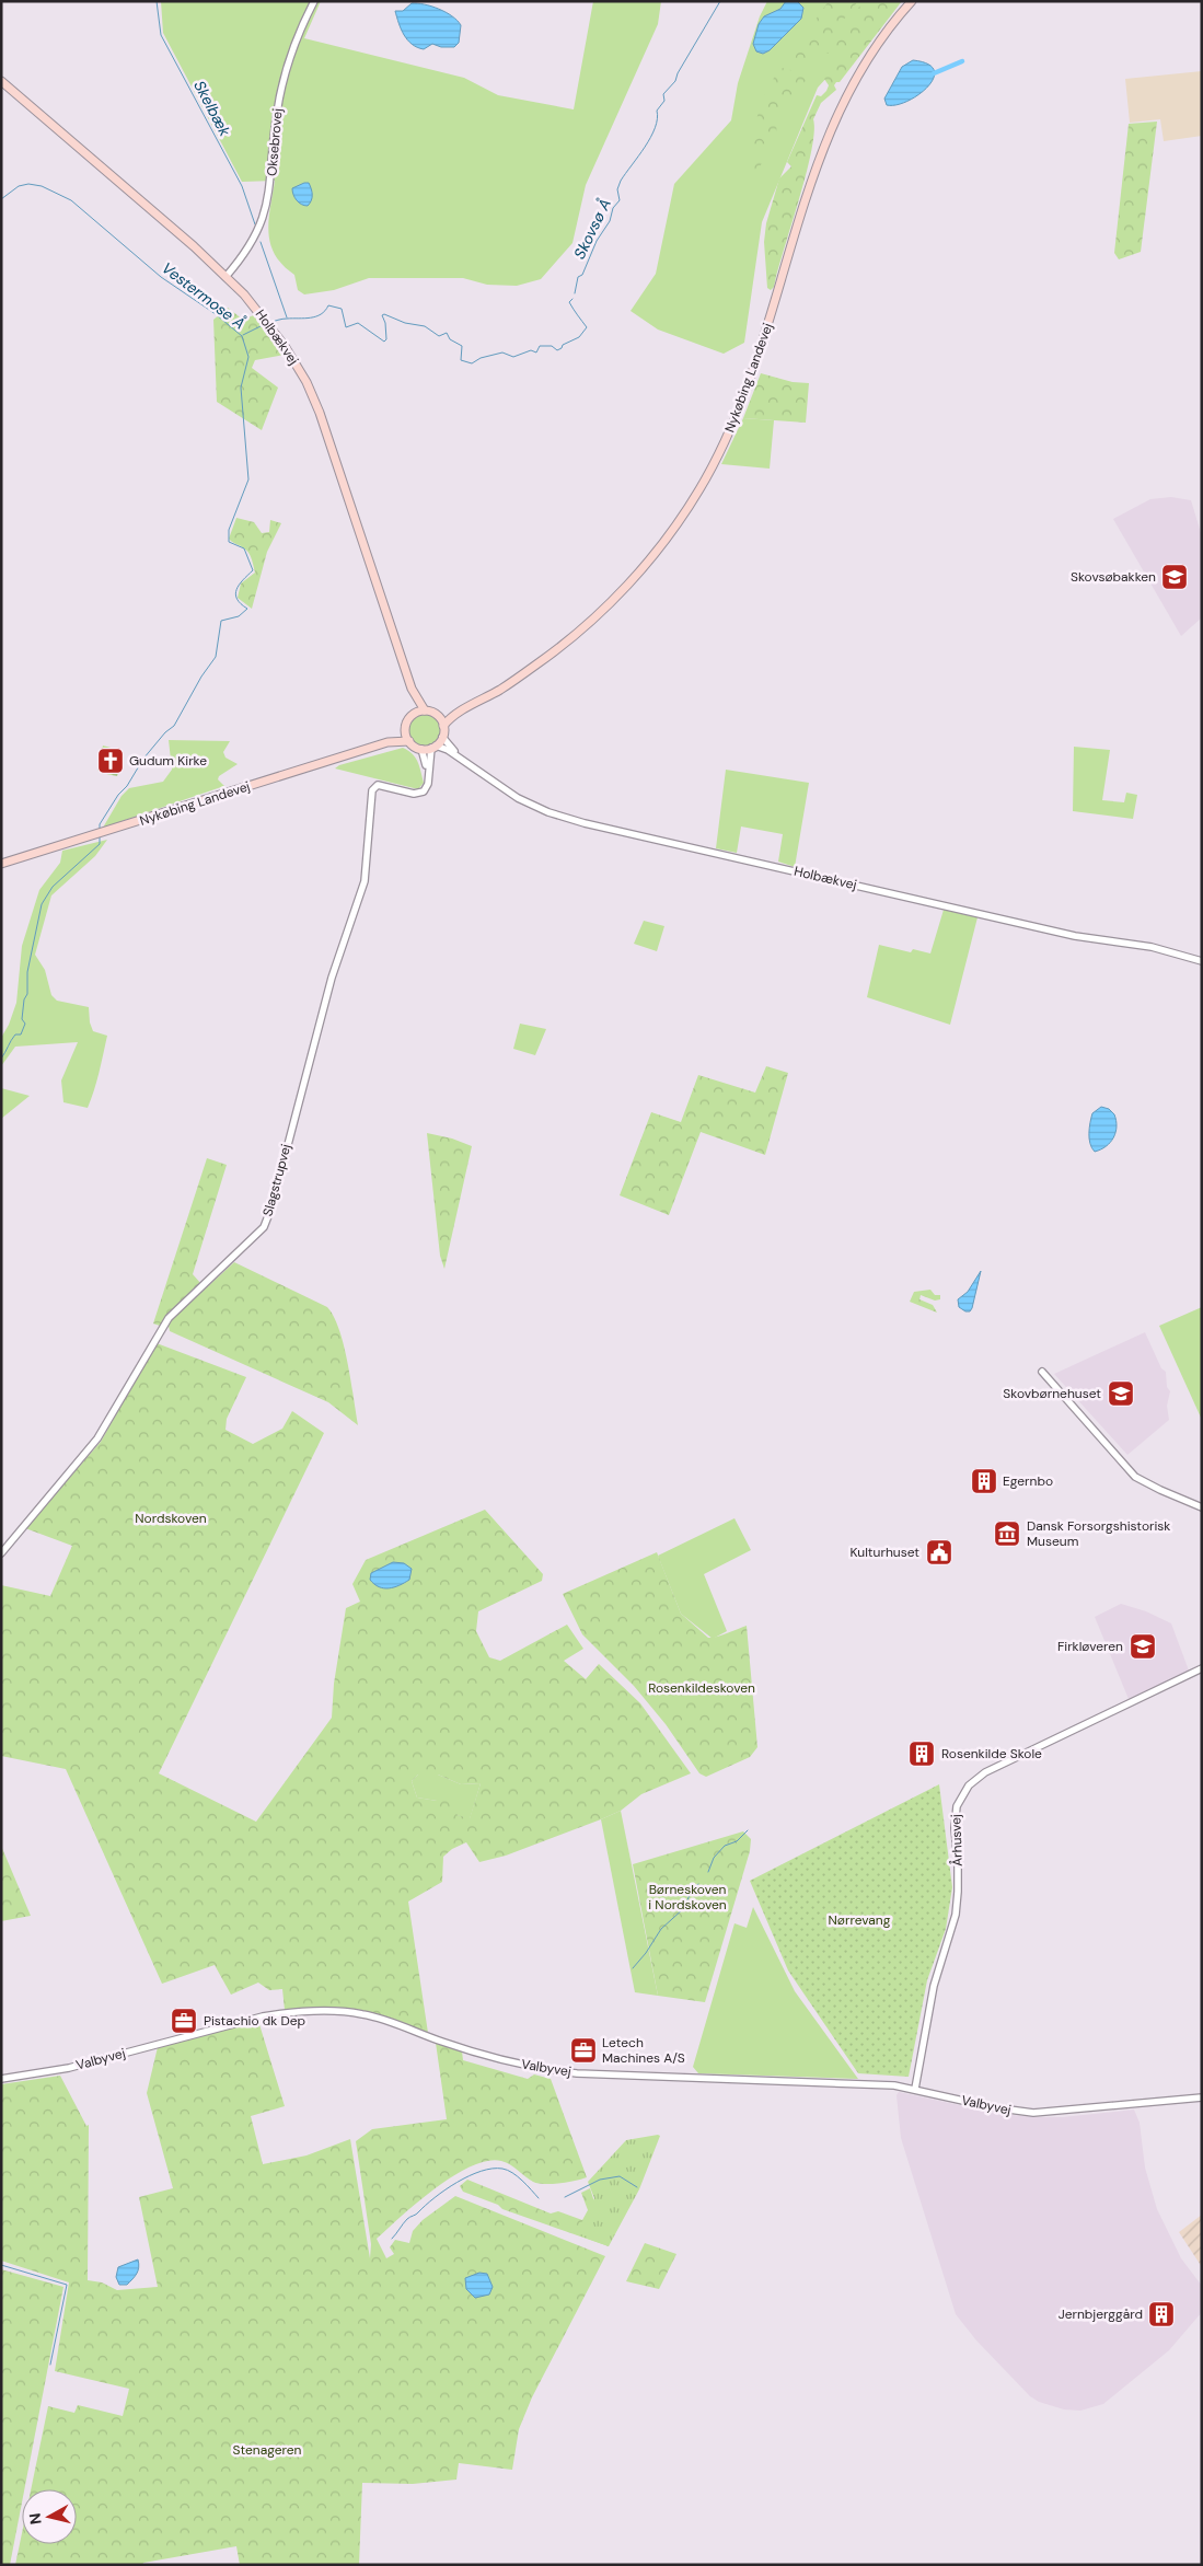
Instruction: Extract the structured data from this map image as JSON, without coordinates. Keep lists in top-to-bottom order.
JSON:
{
  "streets": {
    "main road": ["Holbækvej", "Nykøbing Landevej"],
    "street": [
      "Oksebrovej",
      "Slagstrupvej",
      "Århusvej",
      "Valbyvej"
    ]
  },
  "crossings": [
    ["Oksebrovej", "Holbækvej"],
    ["Holbækvej", "Nykøbing Landevej"],
    ["Århusvej", "Valbyvej"]
  ],
  "water": ["Skelbæk", "Skovsø Å", "Vestermose Å"],
  "parks": [
    "Nordskoven",
    "Rosenkildeskoven",
    "Børneskoven i Nordskoven",
    "Nørrevang",
    "Stenageren"
  ],
  "places": {
    "school or university": ["Skovsøbakken", "Skovbørnehuset", "Firkløveren"],
    "church": ["Gudum Kirke"],
    "building": ["Egernbo", "Rosenkilde Skole", "Jernbjerggård"],
    "museum": ["Dansk Forsorgshistorisk Museum"],
    "public building": ["Kulturhuset"],
    "office": ["Pistachio dk Dep", "Letech Machines A/S"]
  },
  "north": "left"
}
